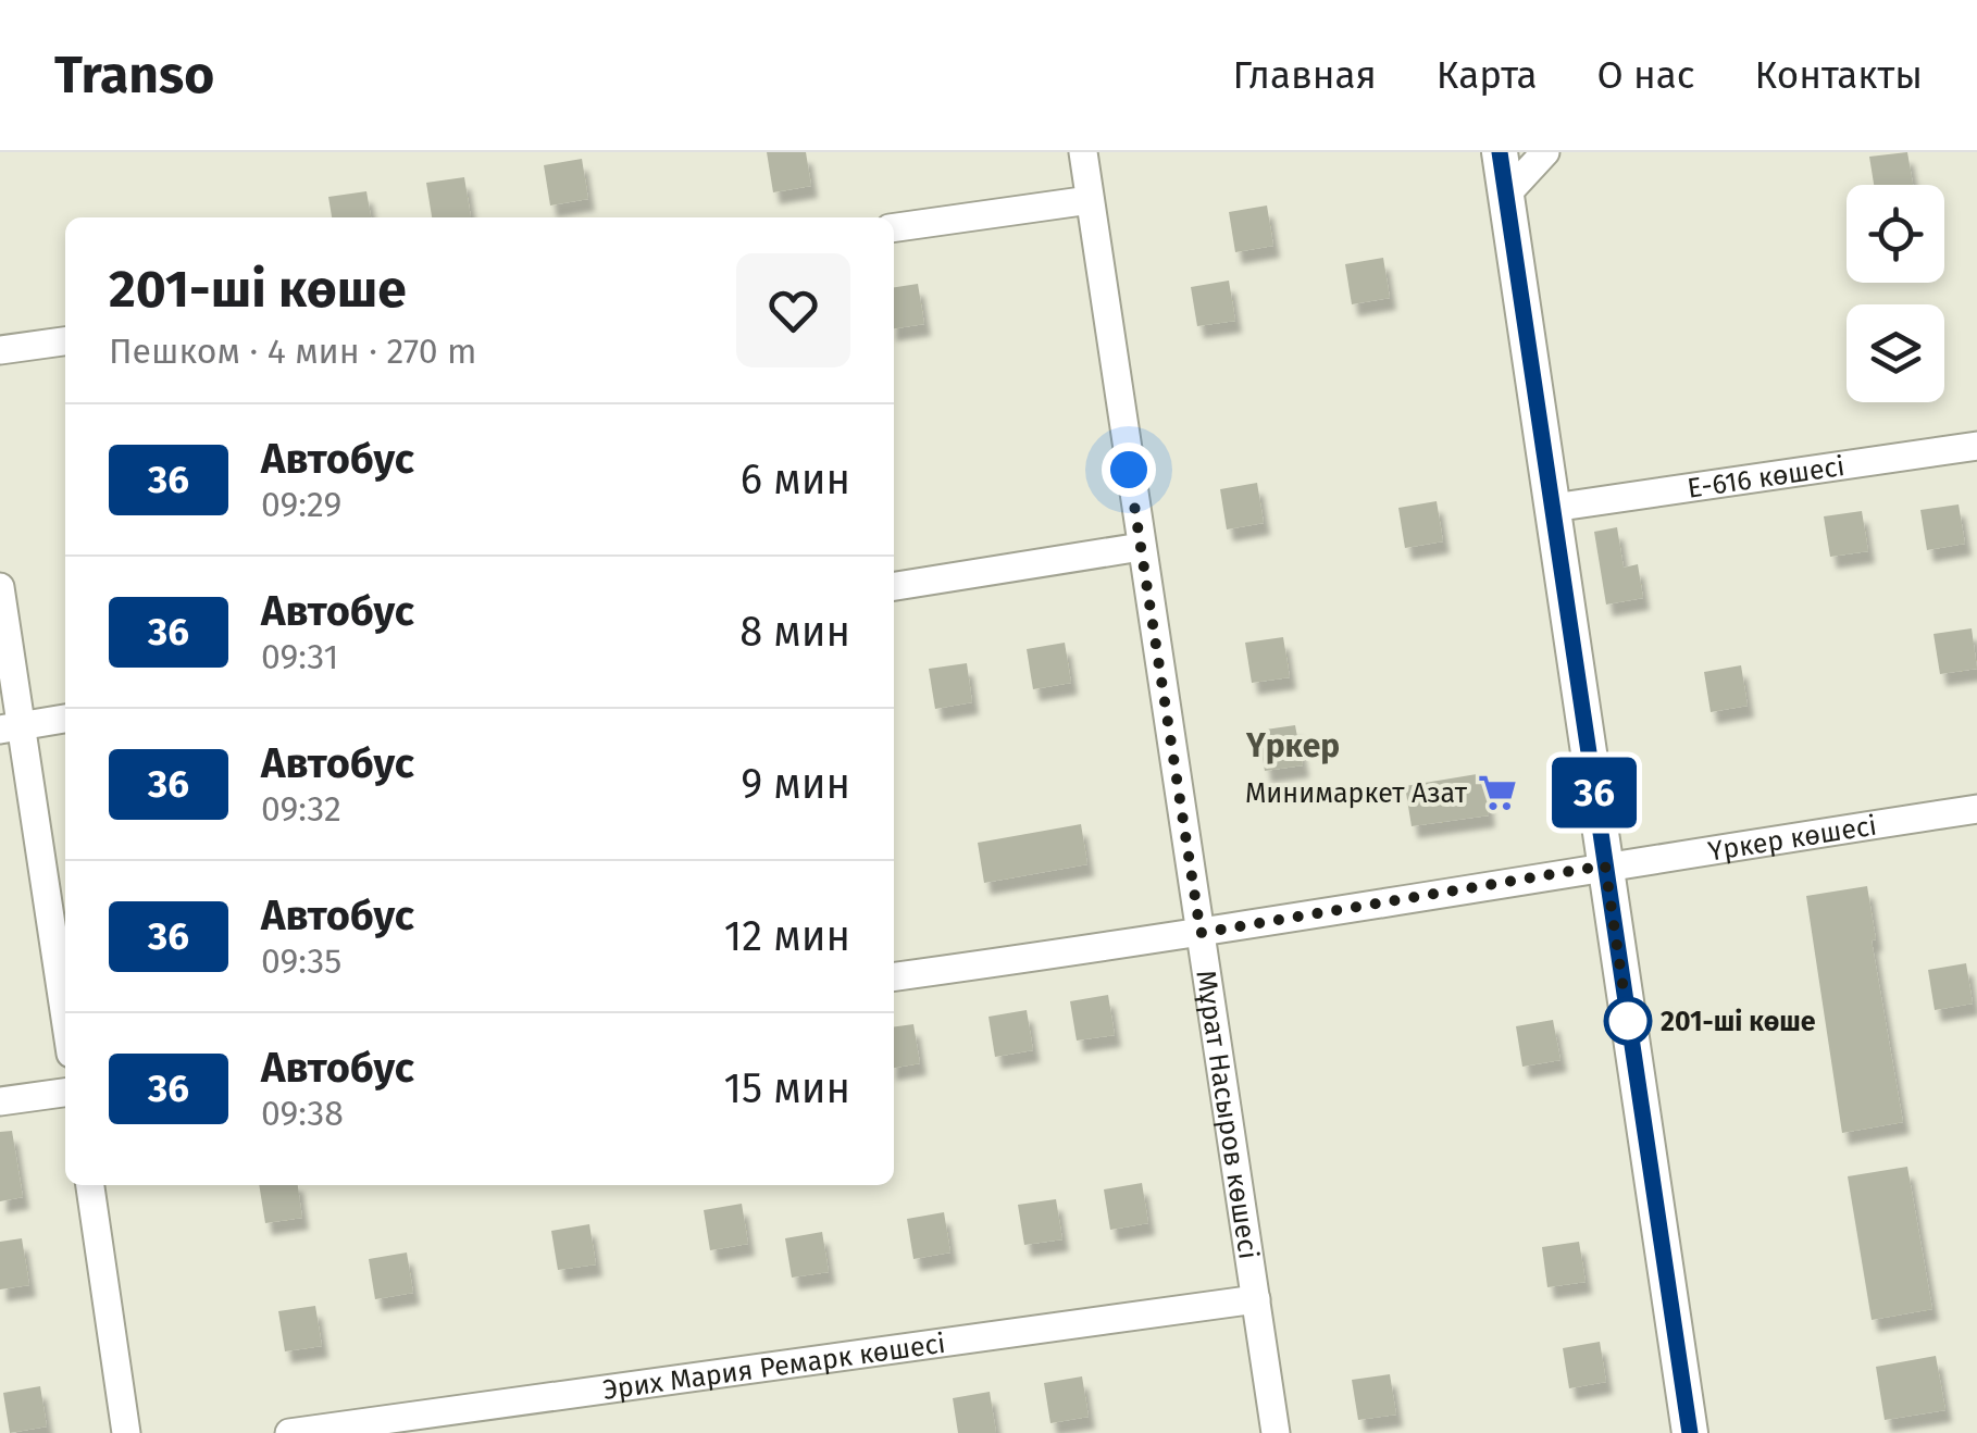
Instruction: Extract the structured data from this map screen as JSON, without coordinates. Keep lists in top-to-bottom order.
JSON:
{
  "streets": {
    "street": [
      "Е-616 көшесі",
      "Үркер көшесі",
      "Мұрат Насыров көшесі",
      "Эрих Мария Ремарк көшесі"
    ]
  },
  "crossings": [
    ["Үркер көшесі", "Мұрат Насыров көшесі"],
    ["Мұрат Насыров көшесі", "Эрих Мария Ремарк көшесі"]
  ],
  "districts": ["Үркер"],
  "places": {
    "supermarket": ["Минимаркет Азат"],
    "other": ["201-ші көше"]
  },
  "lines": ["bus line 36"],
  "page": {
    "header": "Transo",
    "nav": [
      "Главная",
      "Карта",
      "О нас",
      "Контакты"
    ],
    "on_map": "36",
    "heading": ["201-ші көше", "Пешком · 4 мин · 270 m"],
    "list": [
      {
        "mark": "36",
        "name": "Автобус",
        "note": "09:29",
        "value": "6 мин"
      },
      {
        "mark": "36",
        "name": "Автобус",
        "note": "09:31",
        "value": "8 мин"
      },
      {
        "mark": "36",
        "name": "Автобус",
        "note": "09:32",
        "value": "9 мин"
      },
      {
        "mark": "36",
        "name": "Автобус",
        "note": "09:35",
        "value": "12 мин"
      },
      {
        "mark": "36",
        "name": "Автобус",
        "note": "09:38",
        "value": "15 мин"
      }
    ]
  }
}
